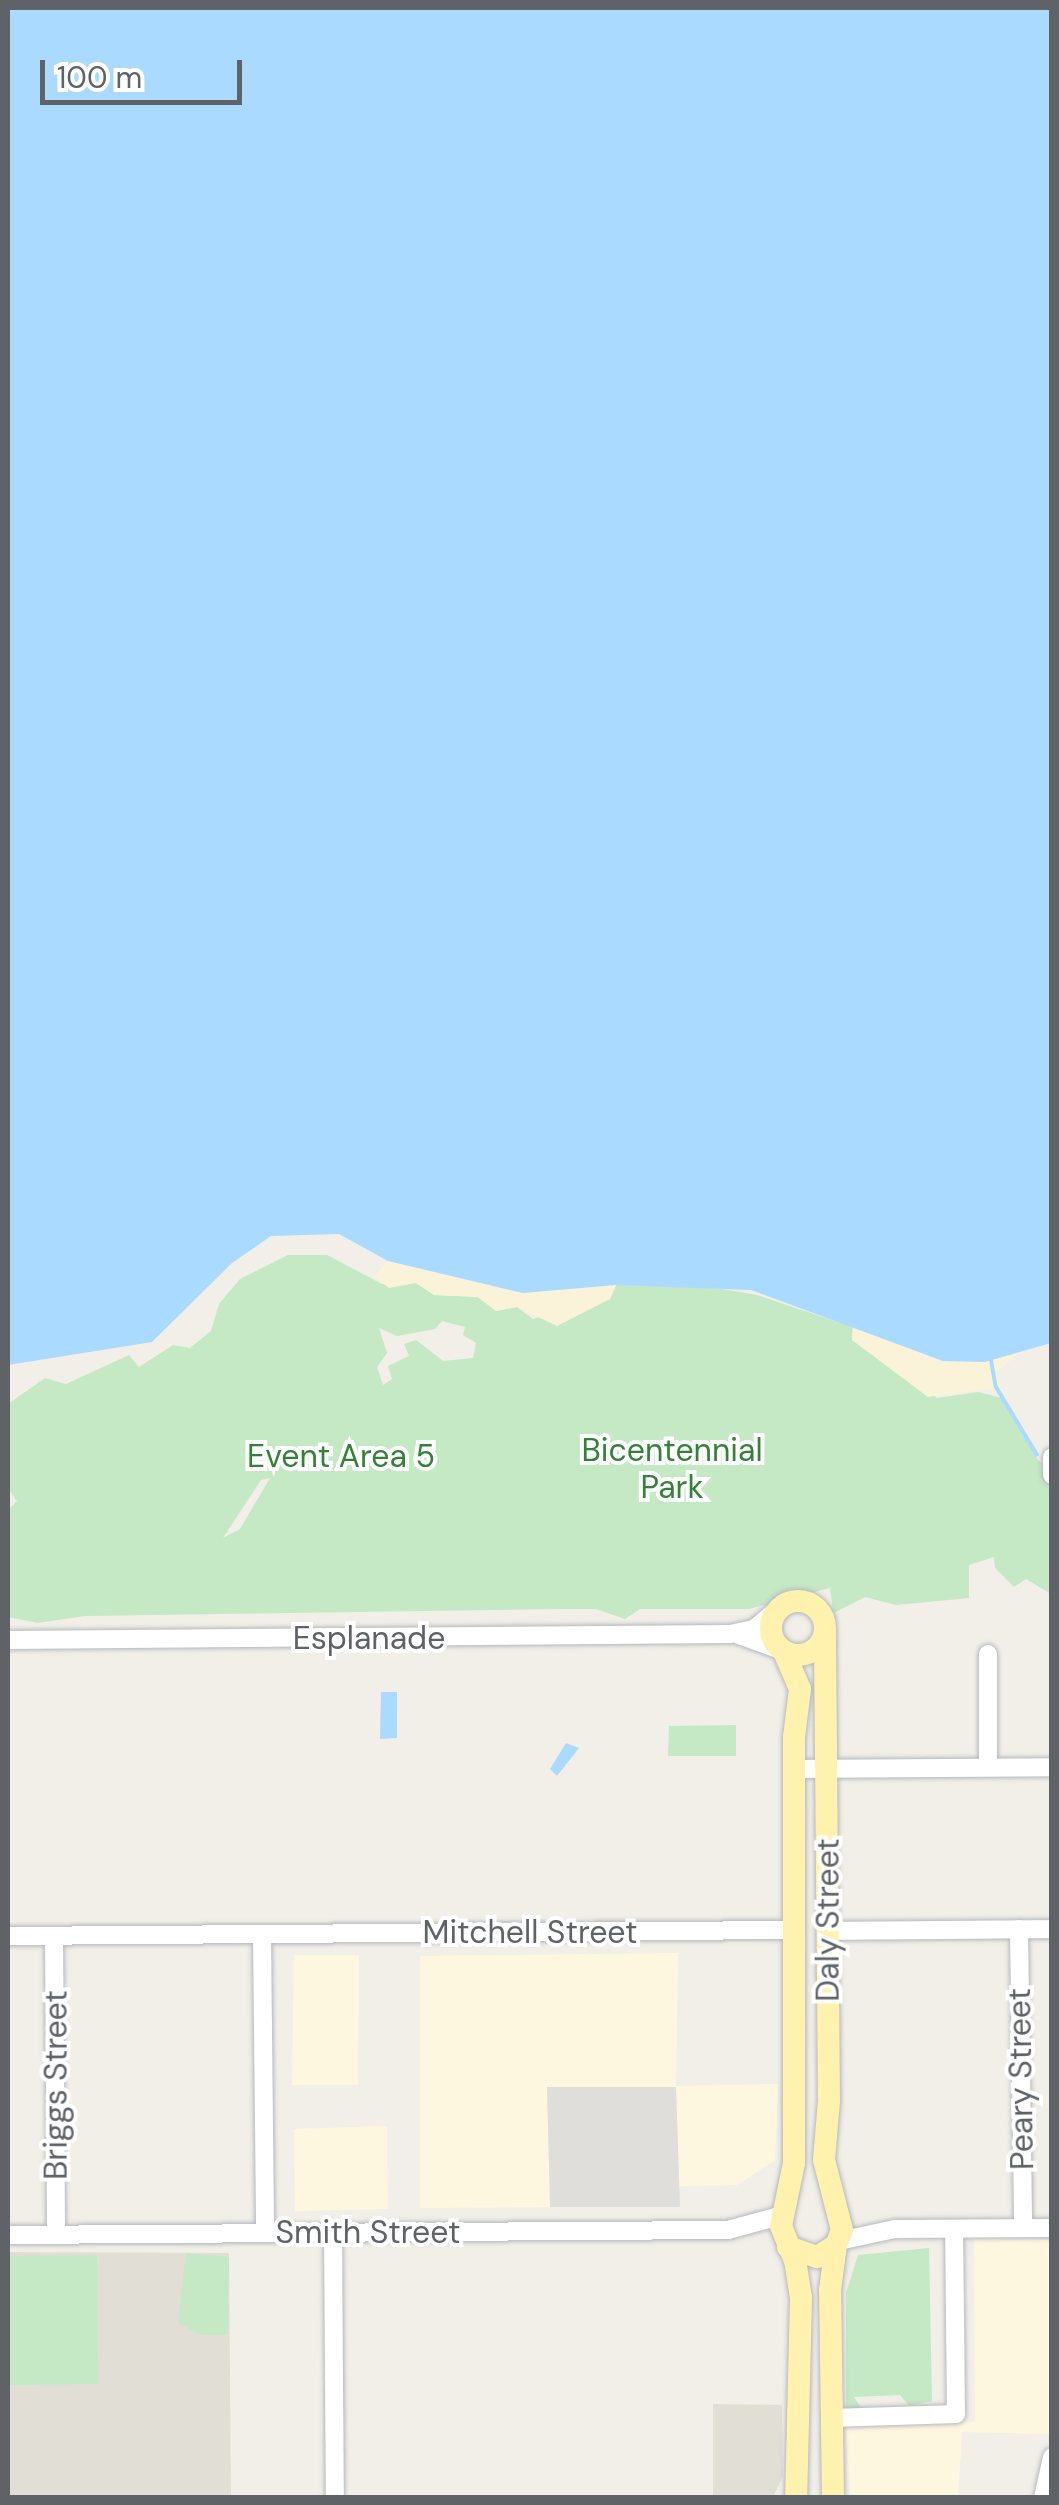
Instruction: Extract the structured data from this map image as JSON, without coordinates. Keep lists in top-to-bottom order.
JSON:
{
  "streets": {
    "main road": ["Daly Street", "Mitchell Street"],
    "street": [
      "Esplanade",
      "Peary Street",
      "Briggs Street",
      "Smith Street"
    ]
  },
  "crossings": [
    ["Esplanade", "Daly Street"],
    ["Daly Street", "Mitchell Street"],
    ["Daly Street", "Smith Street"],
    ["Mitchell Street", "Peary Street"],
    ["Mitchell Street", "Briggs Street"],
    ["Briggs Street", "Smith Street"]
  ],
  "parks": ["Bicentennial Park", "Event Area 5"],
  "scale_bar": "100 m"
}
